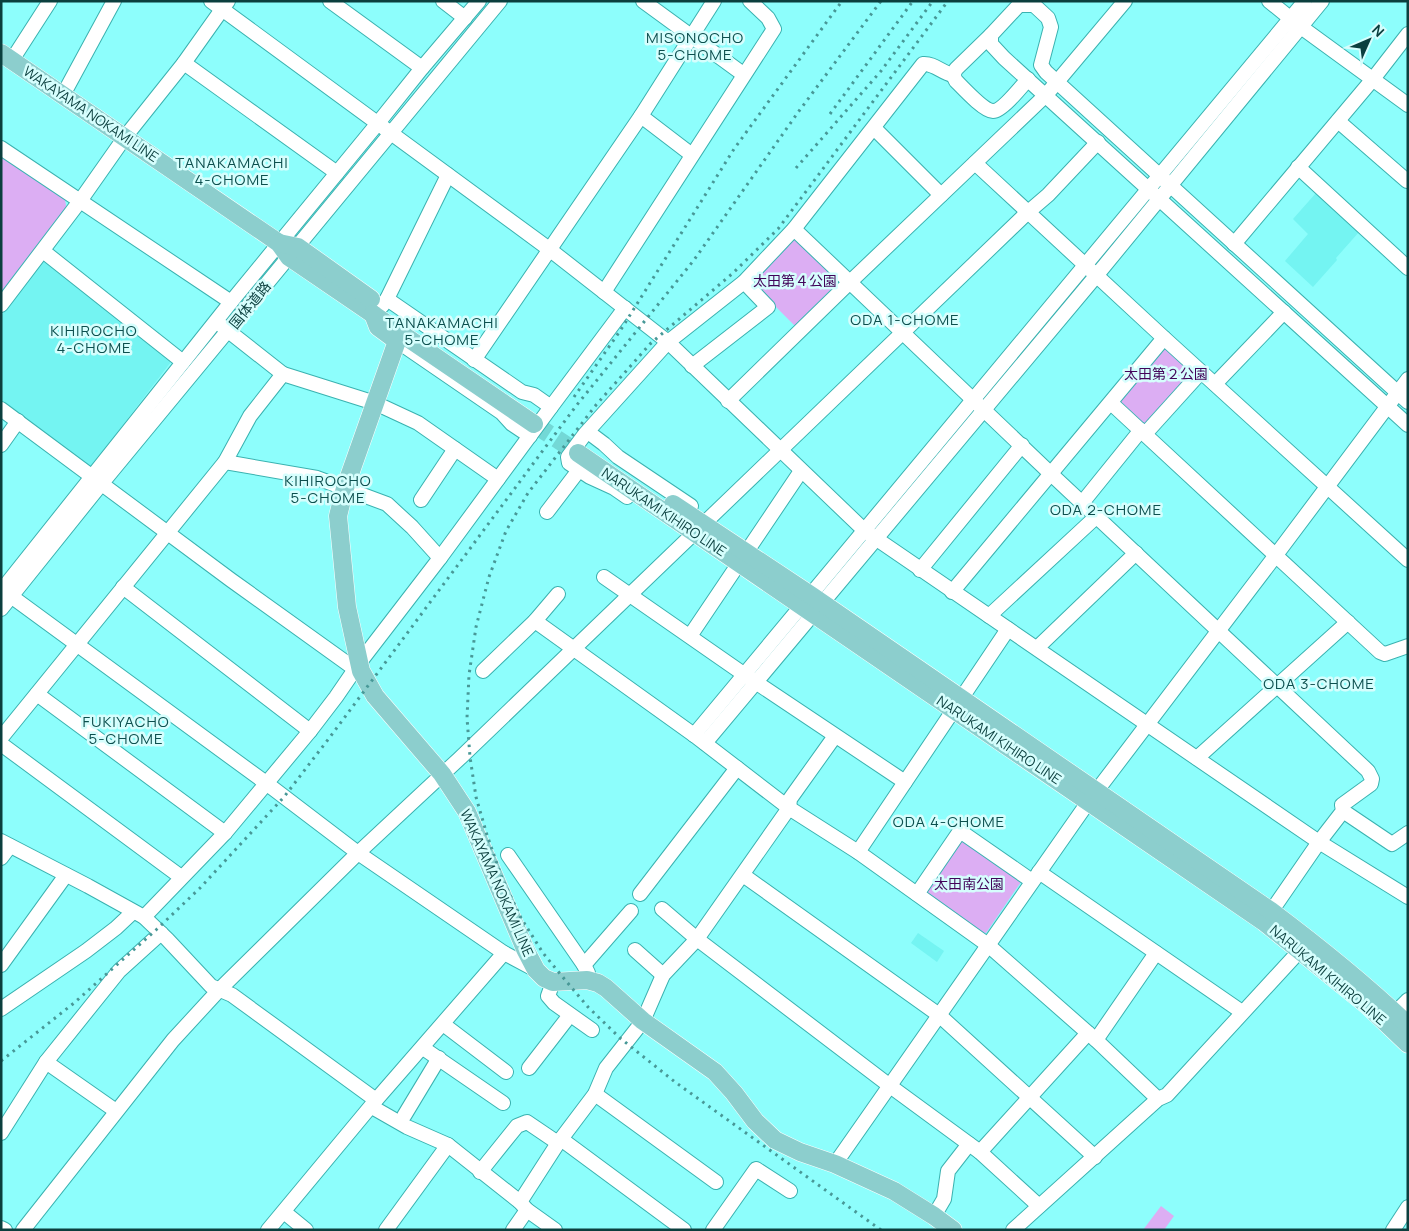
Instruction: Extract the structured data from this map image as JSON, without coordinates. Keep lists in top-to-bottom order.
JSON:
{
  "streets": {
    "main road": ["WAKAYAMA NOKAMI LINE", "NARUKAMI KIHIRO LINE"],
    "street": ["国体道路"]
  },
  "crossings": [
    ["WAKAYAMA NOKAMI LINE", "国体道路"]
  ],
  "districts": [
    "MISONOCHO 5-CHOME",
    "TANAKAMACHI 4-CHOME",
    "ODA 1-CHOME",
    "TANAKAMACHI 5-CHOME",
    "KIHIROCHO 4-CHOME",
    "KIHIROCHO 5-CHOME",
    "ODA 2-CHOME",
    "ODA 3-CHOME",
    "FUKIYACHO 5-CHOME",
    "ODA 4-CHOME"
  ],
  "parks": ["太田第４公園", "太田第２公園", "太田南公園"],
  "north": "top right"
}
